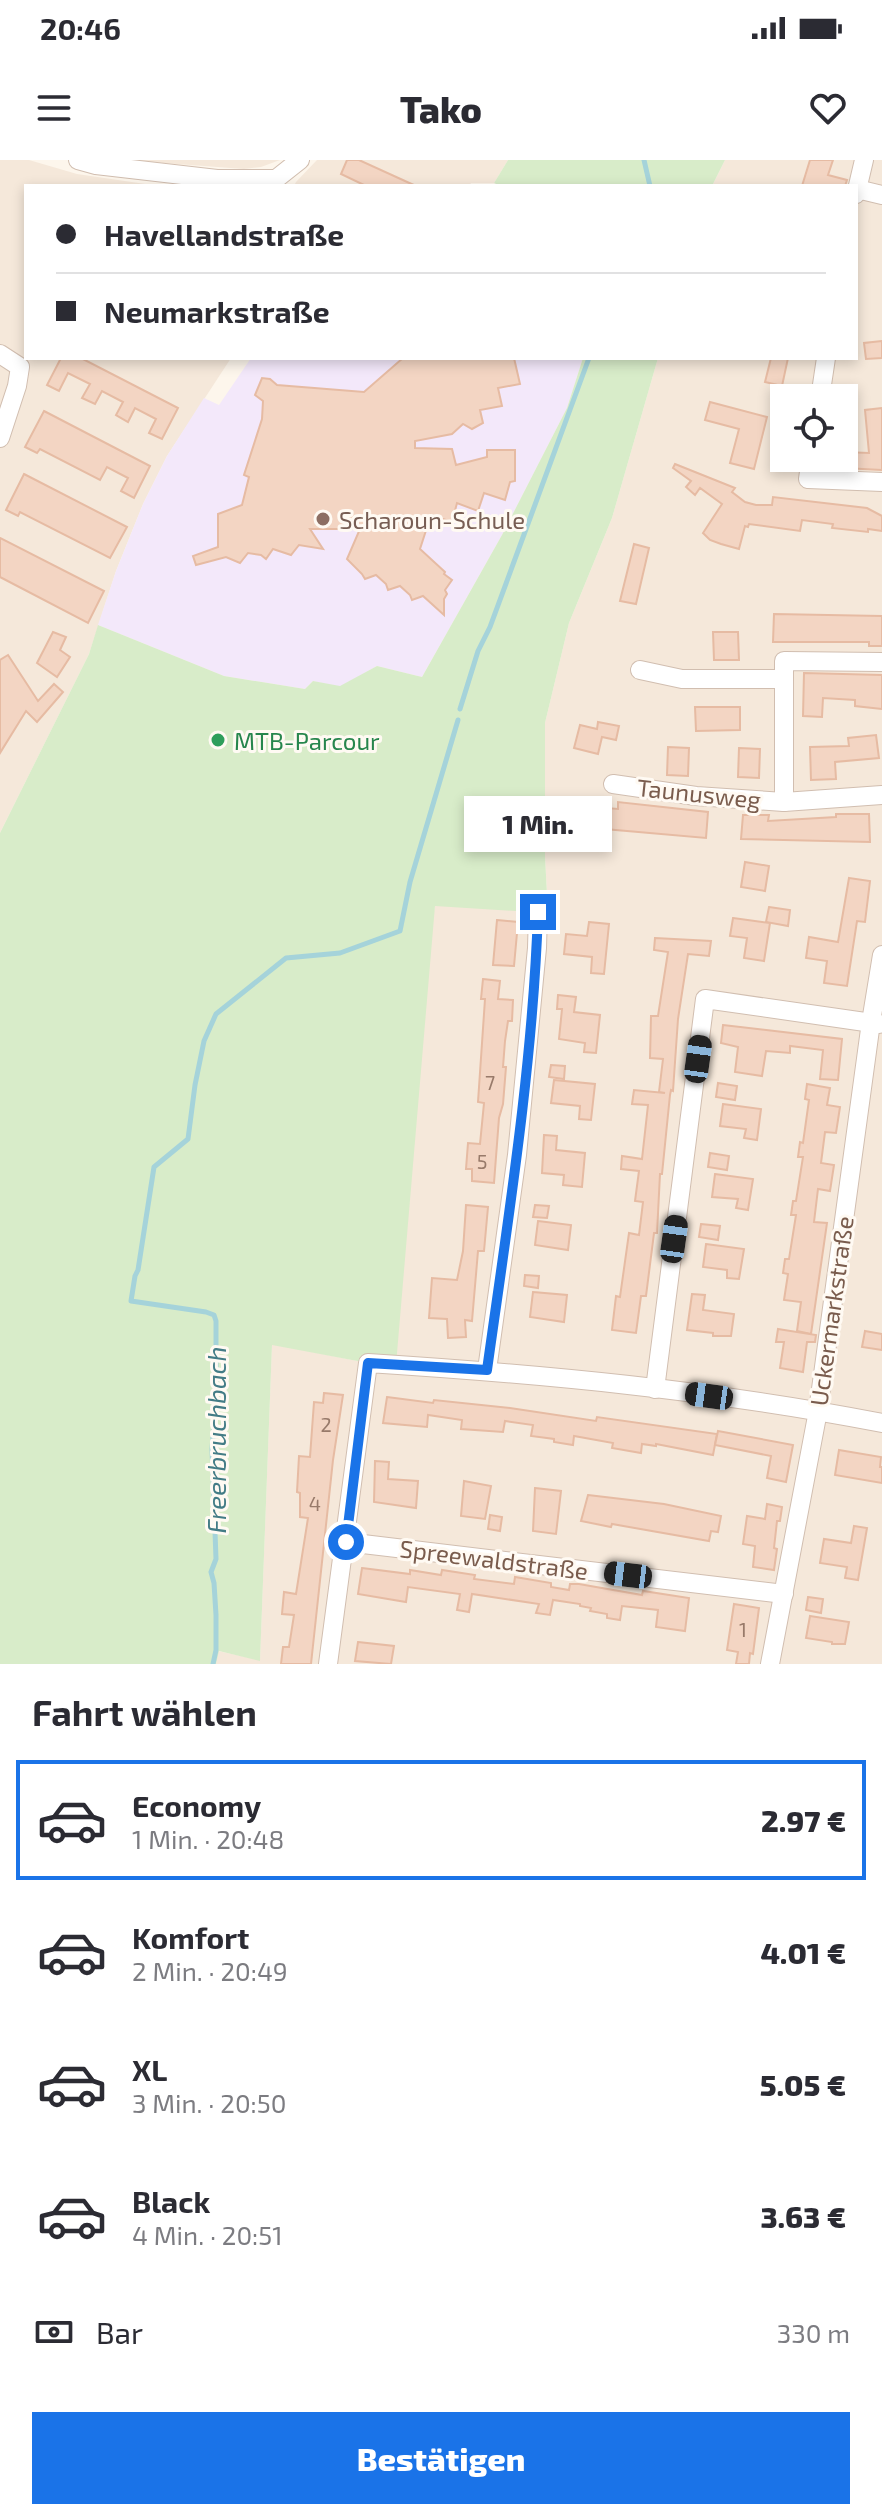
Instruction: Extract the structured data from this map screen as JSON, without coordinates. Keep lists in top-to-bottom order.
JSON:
{
  "streets": {
    "street": ["Taunusweg", "Uckermarkstraße", "Spreewaldstraße"]
  },
  "crossings": [
    ["Uckermarkstraße", "Spreewaldstraße"]
  ],
  "water": ["Freerbruchbach"],
  "places": ["Scharoun-Schule", "MTB-Parcour"],
  "house_numbers": [
    "7",
    "5",
    "2",
    "4",
    "1"
  ],
  "page": {
    "status": "20:46",
    "header": "Tako",
    "banner": ["Havellandstraße", "Neumarkstraße"],
    "bubble": "1 Min.",
    "heading": "Fahrt wählen",
    "list": [
      {
        "name": "Economy",
        "note": "1 Min. · 20:48",
        "value": "2.97 €"
      },
      {
        "name": "Komfort",
        "note": "2 Min. · 20:49",
        "value": "4.01 €"
      },
      {
        "name": "XL",
        "note": "3 Min. · 20:50",
        "value": "5.05 €"
      },
      {
        "name": "Black",
        "note": "4 Min. · 20:51",
        "value": "3.63 €"
      }
    ],
    "pay": ["Bar", "330 m"],
    "buttons": "Bestätigen"
  }
}
